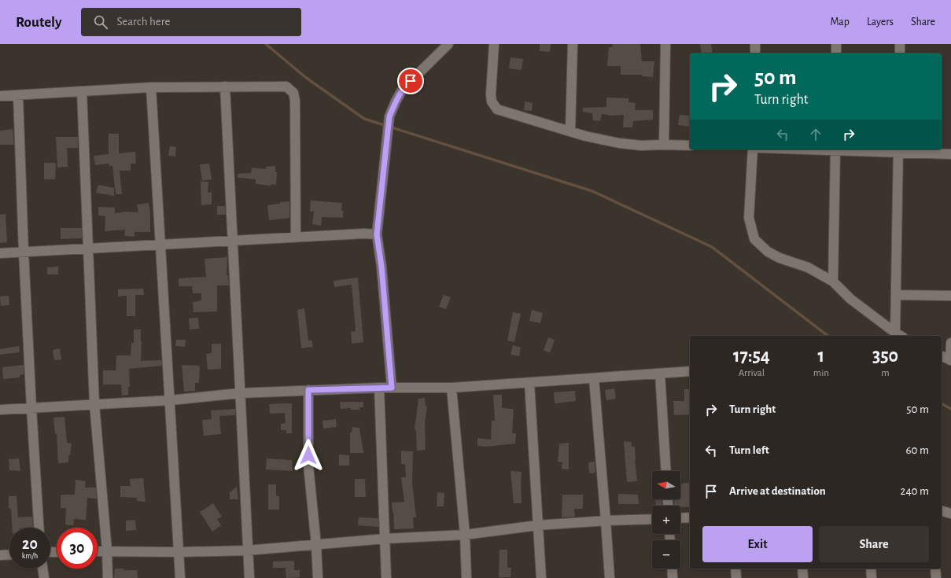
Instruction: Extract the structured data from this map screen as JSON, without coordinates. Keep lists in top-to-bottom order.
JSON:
{
  "north": "left",
  "page": {
    "header": "Routely",
    "search": "Search here",
    "nav": ["Map", "Layers", "Share"],
    "turn": ["50 m", "Turn right"],
    "eta": [
      "17:54",
      "Arrival",
      "1",
      "min",
      "350",
      "m"
    ],
    "list": [
      {
        "name": "Turn right",
        "value": "50 m"
      },
      {
        "name": "Turn left",
        "value": "60 m"
      },
      {
        "name": "Arrive at destination",
        "value": "240 m"
      }
    ],
    "map_buttons": ["+", "−"],
    "buttons": ["Exit", "Share"],
    "speed": "20 km/h",
    "limit": "30"
  }
}
